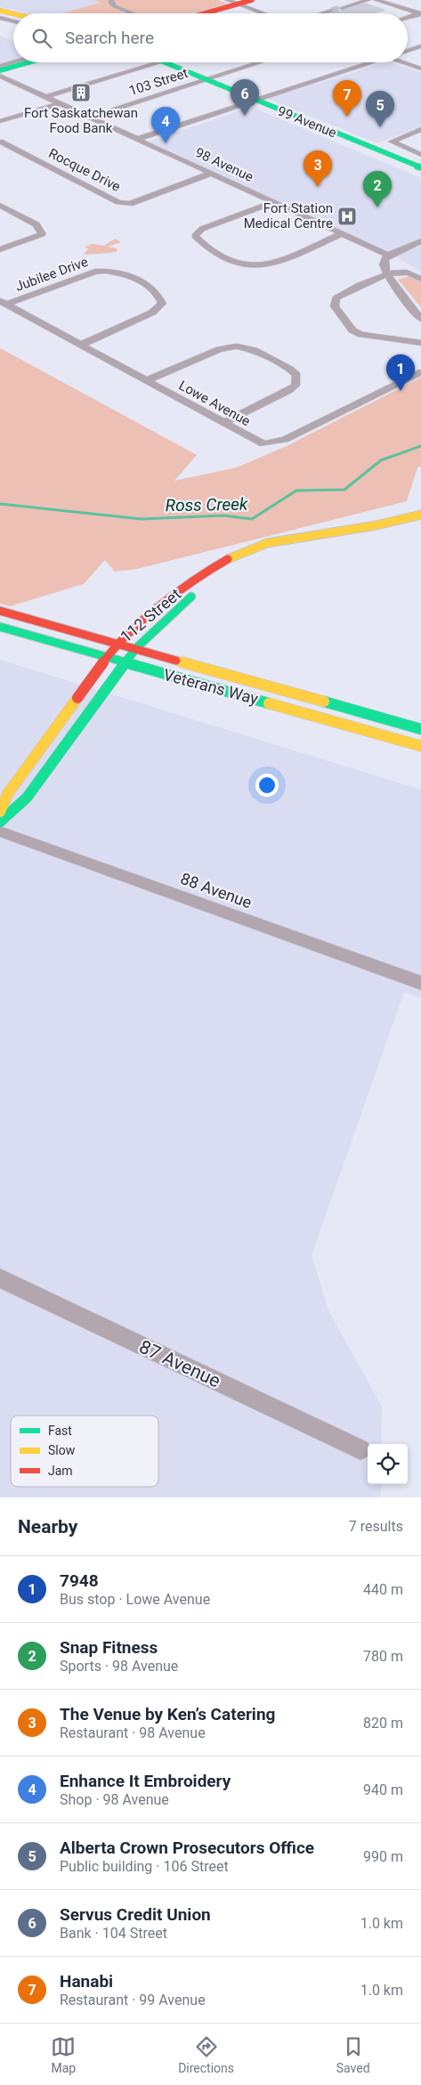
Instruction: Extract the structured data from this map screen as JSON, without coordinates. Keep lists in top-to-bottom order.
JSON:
{
  "streets": {
    "main road": ["99 Avenue", "112 Street", "Veterans Way"],
    "street": [
      "103 Street",
      "98 Avenue",
      "Rocque Drive",
      "Jubilee Drive",
      "Lowe Avenue",
      "88 Avenue",
      "87 Avenue"
    ]
  },
  "crossings": [
    ["103 Street", "99 Avenue"],
    ["103 Street", "98 Avenue"],
    ["98 Avenue", "Rocque Drive"],
    ["Jubilee Drive", "Lowe Avenue"],
    ["112 Street", "Veterans Way"]
  ],
  "water": ["Ross Creek"],
  "places": {
    "building": ["Fort Saskatchewan Food Bank"],
    "hospital": ["Fort Station Medical Centre"]
  },
  "legend": ["Fast", "Slow", "Jam"],
  "page": {
    "search": "Search here",
    "pins": [
      "6",
      "7",
      "5",
      "4",
      "3",
      "2",
      "1"
    ],
    "heading": ["Nearby", "7 results"],
    "list": [
      {
        "mark": "1",
        "name": "7948",
        "note": "Bus stop · Lowe Avenue",
        "value": "440 m"
      },
      {
        "mark": "2",
        "name": "Snap Fitness",
        "note": "Sports · 98 Avenue",
        "value": "780 m"
      },
      {
        "mark": "3",
        "name": "The Venue by Ken’s Catering",
        "note": "Restaurant · 98 Avenue",
        "value": "820 m"
      },
      {
        "mark": "4",
        "name": "Enhance It Embroidery",
        "note": "Shop · 98 Avenue",
        "value": "940 m"
      },
      {
        "mark": "5",
        "name": "Alberta Crown Prosecutors Office",
        "note": "Public building · 106 Street",
        "value": "990 m"
      },
      {
        "mark": "6",
        "name": "Servus Credit Union",
        "note": "Bank · 104 Street",
        "value": "1.0 km"
      },
      {
        "mark": "7",
        "name": "Hanabi",
        "note": "Restaurant · 99 Avenue",
        "value": "1.0 km"
      }
    ],
    "nav": ["Map", "Directions", "Saved"]
  }
}
